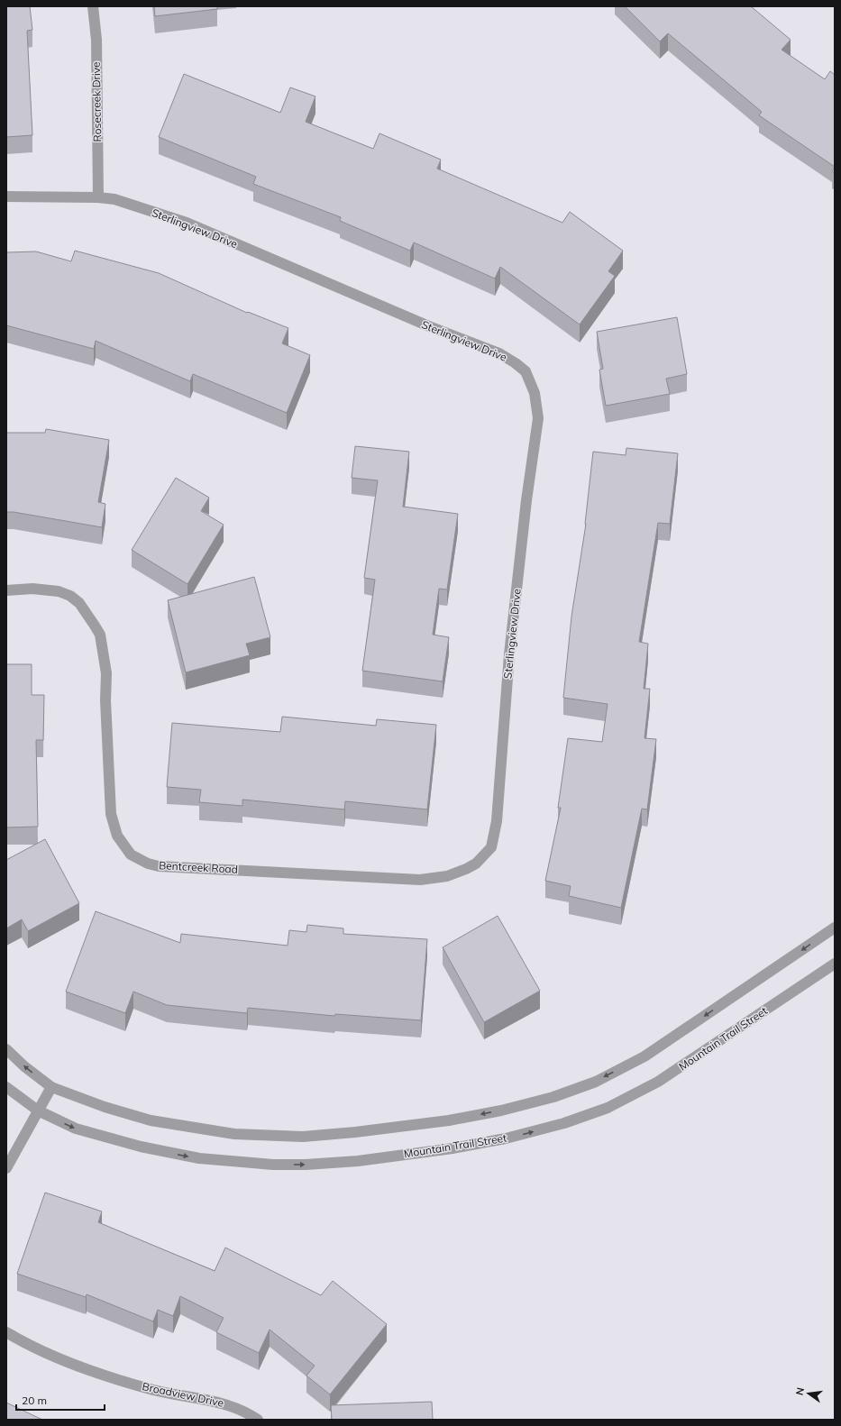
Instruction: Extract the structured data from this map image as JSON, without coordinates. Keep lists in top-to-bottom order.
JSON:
{
  "streets": {
    "street": [
      "Rosecreek Drive",
      "Sterlingview Drive",
      "Bentcreek Road",
      "Mountain Trail Street",
      "Broadview Drive"
    ]
  },
  "crossings": [
    ["Rosecreek Drive", "Sterlingview Drive"],
    ["Sterlingview Drive", "Bentcreek Road"]
  ],
  "scale_bar": "20 m",
  "north": "left"
}
